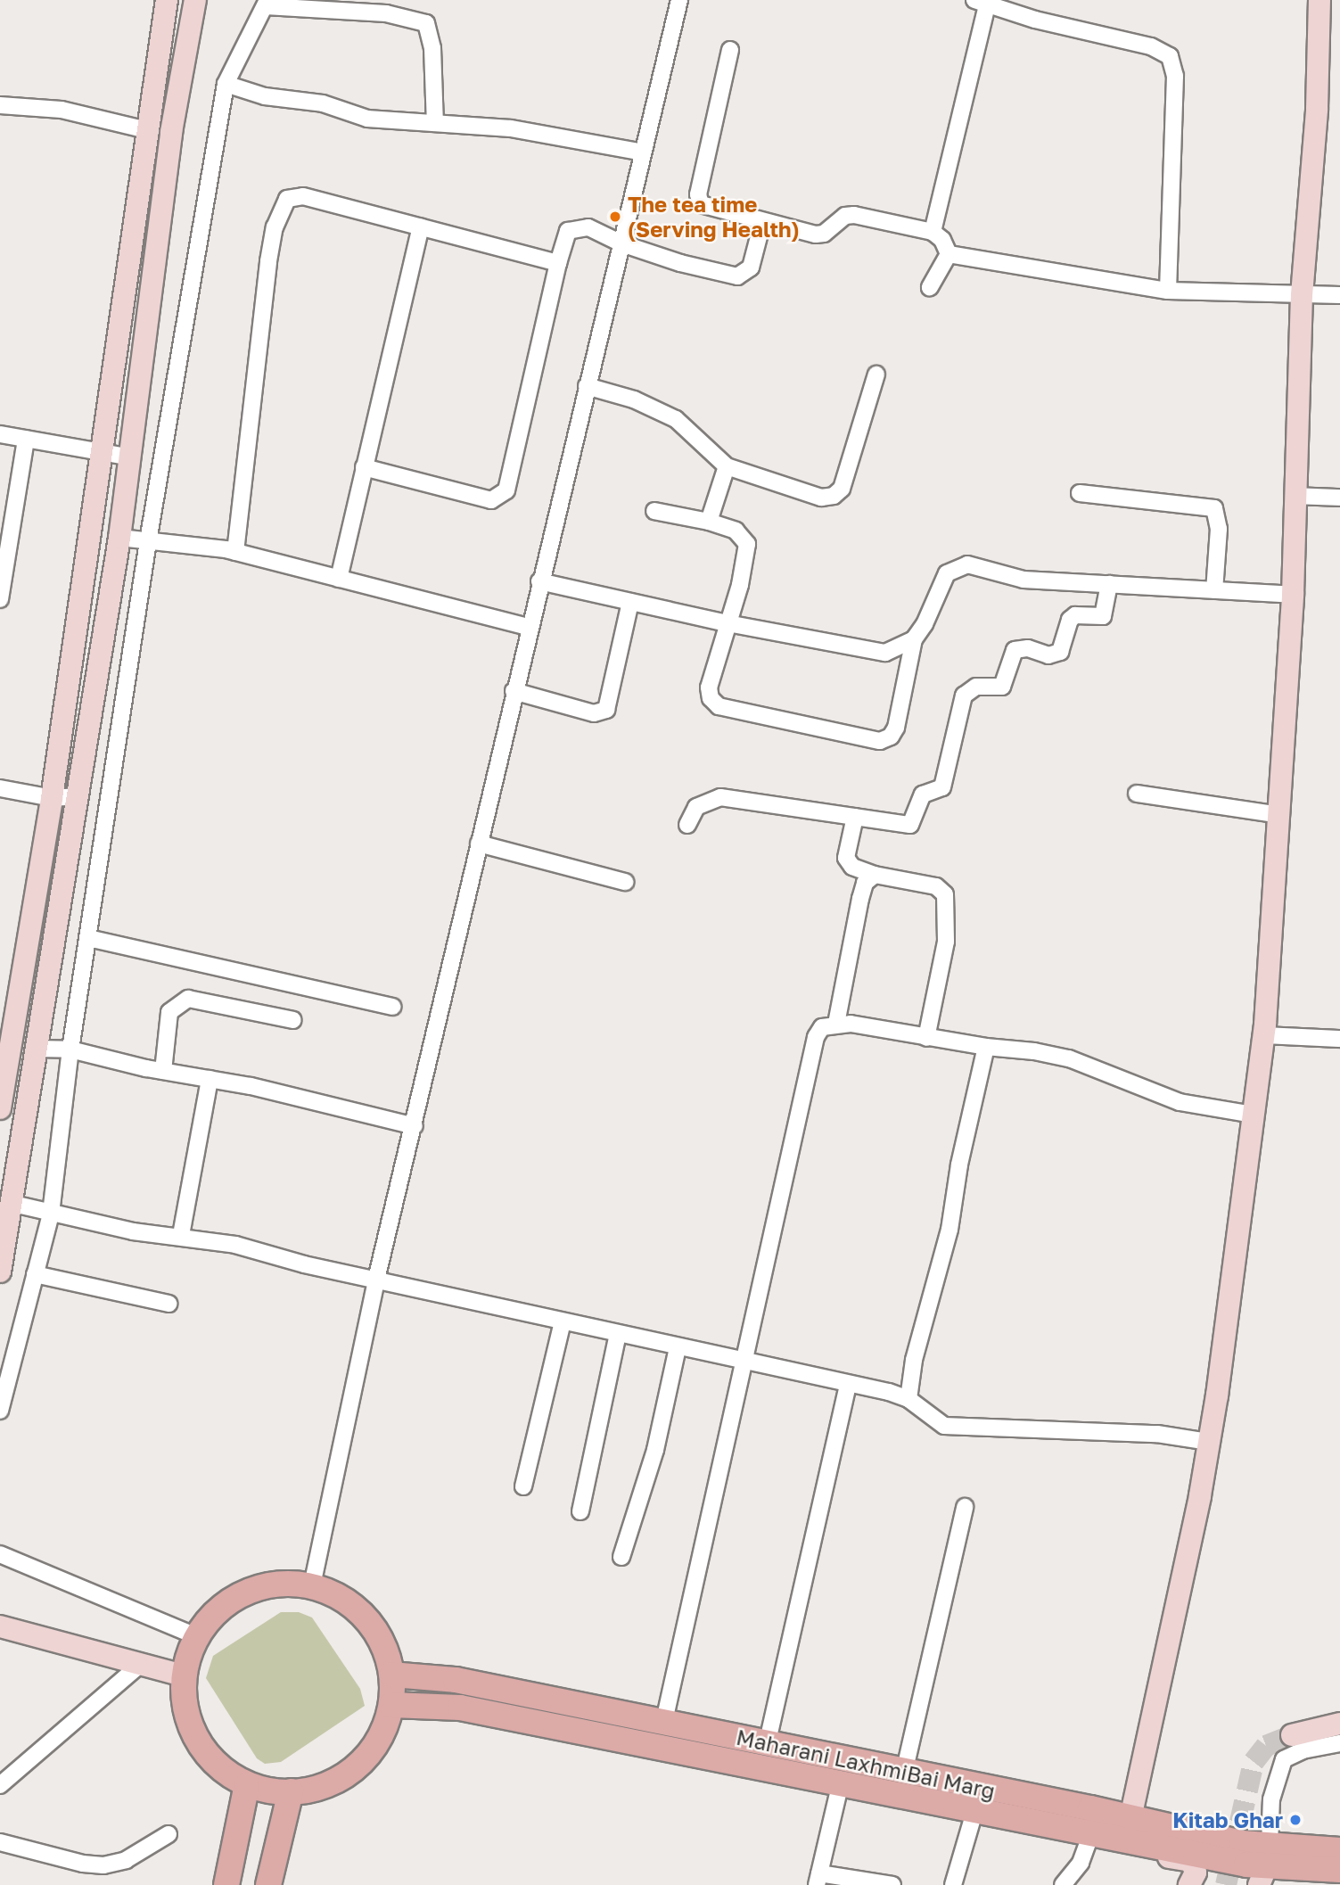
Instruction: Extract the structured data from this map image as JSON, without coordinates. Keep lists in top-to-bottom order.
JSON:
{
  "streets": {
    "main road": ["Maharani LaxhmiBai Marg"]
  },
  "places": ["The tea time (Serving Health)", "Kitab Ghar"]
}
